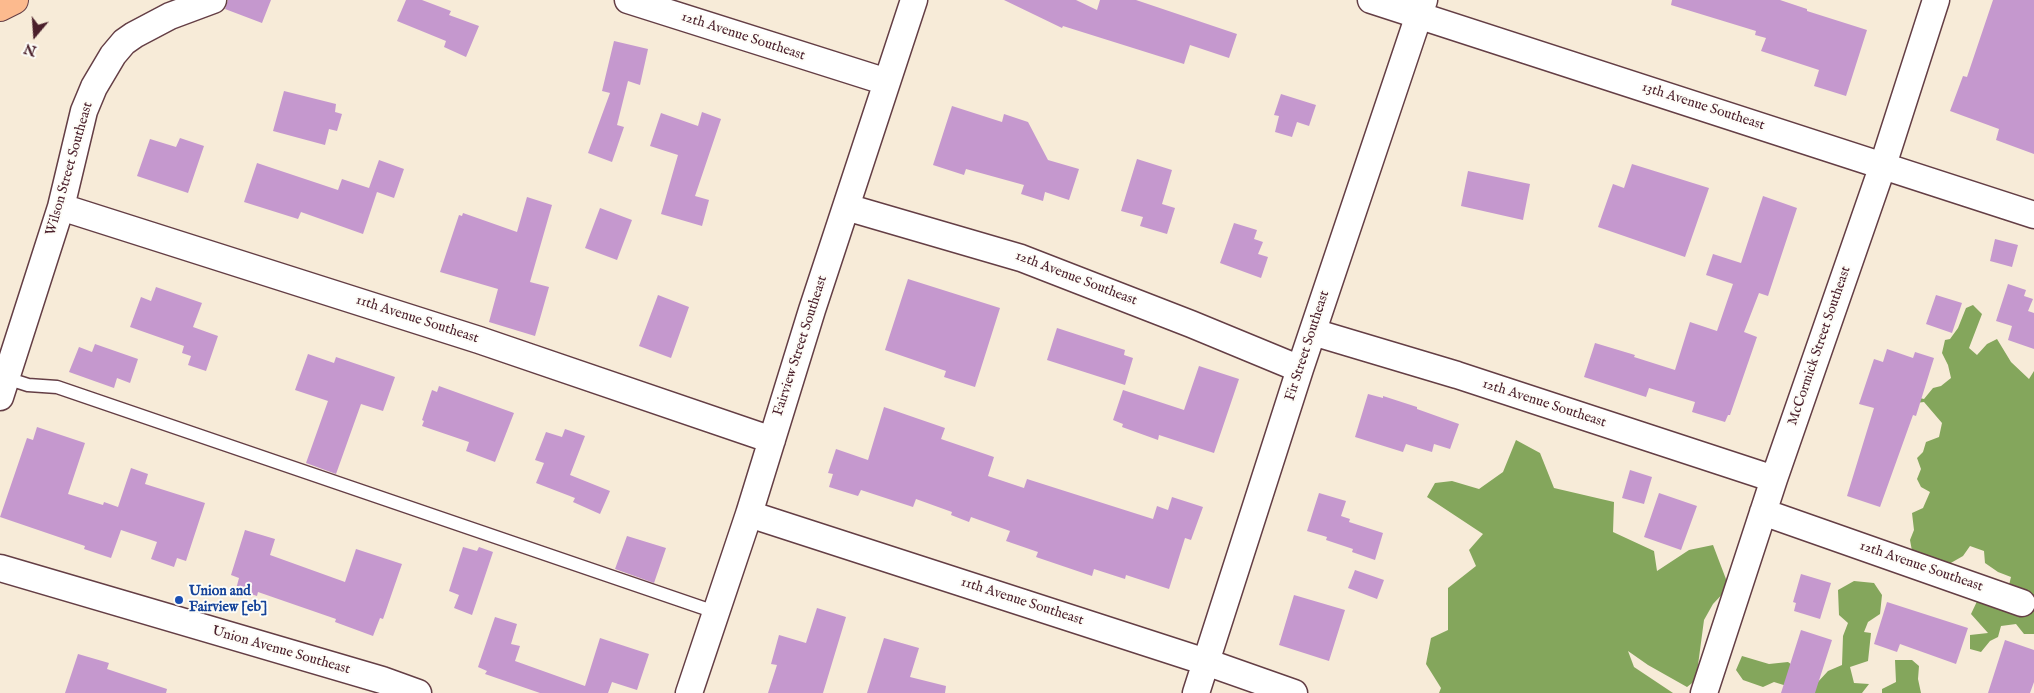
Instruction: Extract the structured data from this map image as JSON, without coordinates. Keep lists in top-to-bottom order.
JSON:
{
  "streets": {
    "street": [
      "12th Avenue Southeast",
      "13th Avenue Southeast",
      "Wilson Street Southeast",
      "11th Avenue Southeast",
      "Fairview Street Southeast",
      "Fir Street Southeast",
      "McCormick Street Southeast",
      "Union Avenue Southeast"
    ]
  },
  "crossings": [
    ["12th Avenue Southeast", "Fairview Street Southeast"],
    ["12th Avenue Southeast", "Fir Street Southeast"],
    ["12th Avenue Southeast", "McCormick Street Southeast"],
    ["13th Avenue Southeast", "Fir Street Southeast"],
    ["13th Avenue Southeast", "McCormick Street Southeast"],
    ["Wilson Street Southeast", "11th Avenue Southeast"],
    ["11th Avenue Southeast", "Fairview Street Southeast"],
    ["11th Avenue Southeast", "Fir Street Southeast"]
  ],
  "places": ["Union and Fairview [eb]"],
  "north": "bottom"
}
